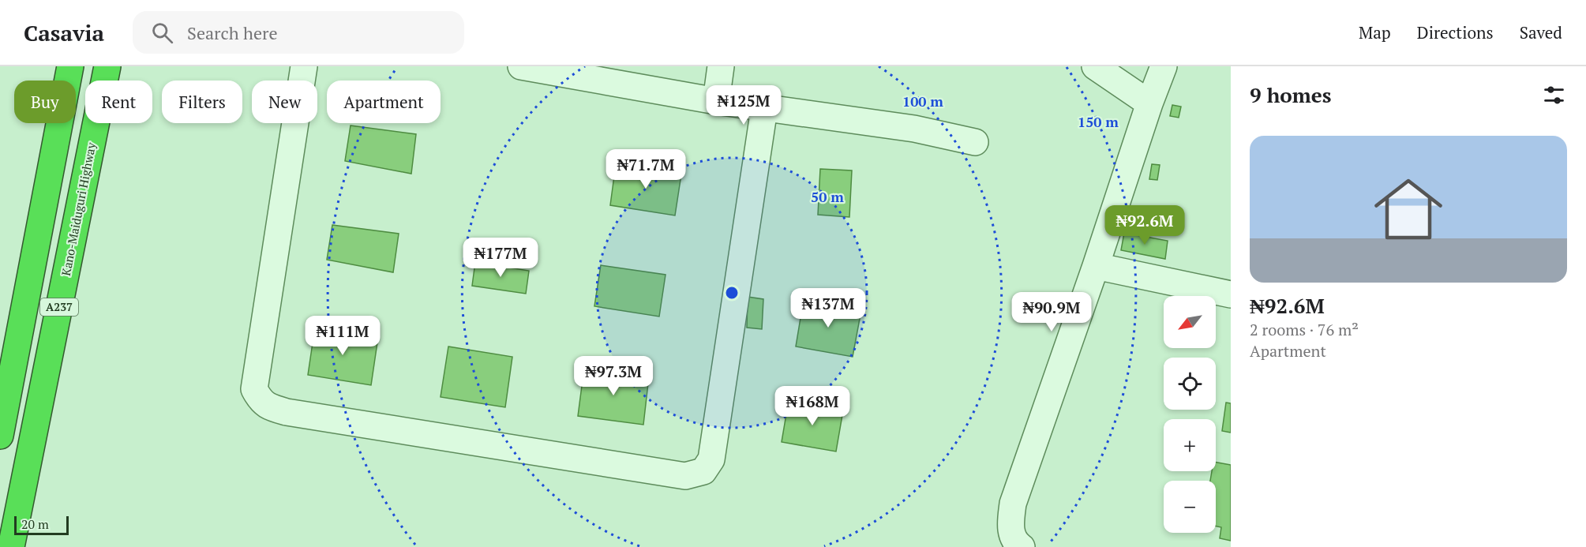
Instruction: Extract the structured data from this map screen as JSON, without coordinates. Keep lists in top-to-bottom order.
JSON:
{
  "streets": {
    "highway": ["Kano-Maiduguri Highway", "A237"]
  },
  "scale_bar": "20 m",
  "north": "bottom left",
  "page": {
    "header": "Casavia",
    "search": "Search here",
    "nav": ["Map", "Directions", "Saved"],
    "heading": "9 homes",
    "chip": [
      "Buy",
      "Rent",
      "Filters",
      "New",
      "Apartment"
    ],
    "price": [
      "₦125M",
      "₦71.7M",
      "₦92.6M",
      "₦177M",
      "₦137M",
      "₦90.9M",
      "₦111M",
      "₦97.3M",
      "₦168M"
    ],
    "list": [
      {
        "name": "₦92.6M",
        "note": "2 rooms · 76 m² · Apartment"
      }
    ],
    "map_buttons": ["+", "−"],
    "scale": "20 m"
  },
  "rings": ["100 m", "150 m", "50 m"]
}
